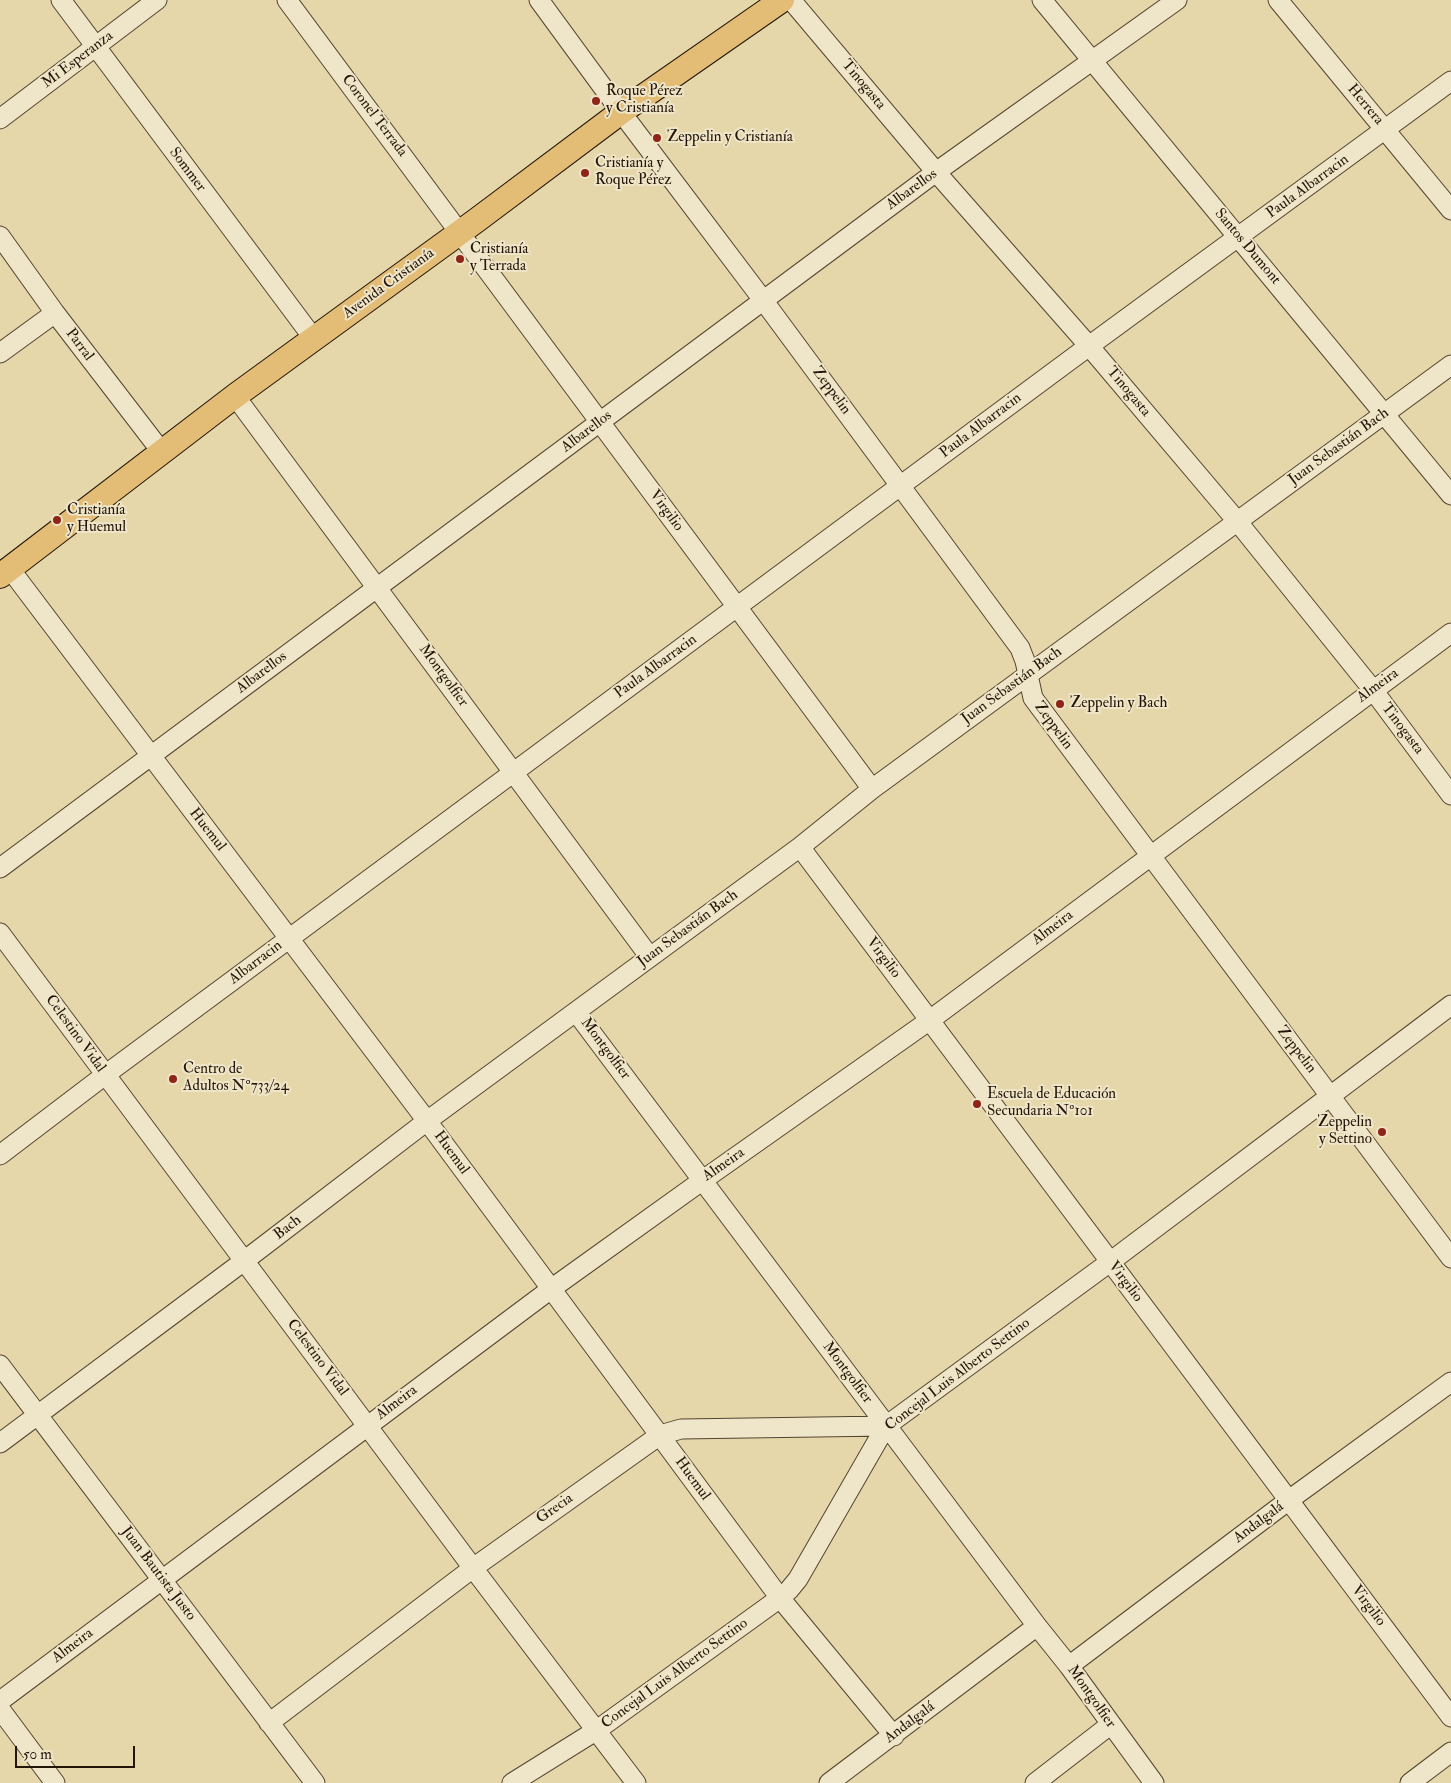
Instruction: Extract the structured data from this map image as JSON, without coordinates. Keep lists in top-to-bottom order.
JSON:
{
  "streets": {
    "main road": ["Avenida Cristianía"],
    "street": [
      "Mi Esperanza",
      "Tinogasta",
      "Herrera",
      "Coronel Terrada",
      "Sommer",
      "Paula Albarracin",
      "Albarellos",
      "Santos Dumont",
      "Parral",
      "Zeppelin",
      "Juan Sebastián Bach",
      "Virgilio",
      "Montgolfier",
      "Almeira",
      "Huemul",
      "Albarracin",
      "Celestino Vidal",
      "Bach",
      "Concejal Luis Alberto Settino",
      "Grecia",
      "Andalgalá",
      "Juan Bautista Justo"
    ]
  },
  "crossings": [
    ["Mi Esperanza", "Sommer"],
    ["Tinogasta", "Paula Albarracin"],
    ["Tinogasta", "Albarellos"],
    ["Tinogasta", "Juan Sebastián Bach"],
    ["Tinogasta", "Almeira"],
    ["Herrera", "Paula Albarracin"],
    ["Coronel Terrada", "Avenida Cristianía"],
    ["Coronel Terrada", "Virgilio"],
    ["Sommer", "Avenida Cristianía"],
    ["Paula Albarracin", "Santos Dumont"],
    ["Paula Albarracin", "Zeppelin"],
    ["Paula Albarracin", "Virgilio"],
    ["Paula Albarracin", "Montgolfier"],
    ["Paula Albarracin", "Albarracin"],
    ["Albarellos", "Santos Dumont"],
    ["Albarellos", "Zeppelin"],
    ["Albarellos", "Virgilio"],
    ["Albarellos", "Montgolfier"],
    ["Albarellos", "Huemul"],
    ["Santos Dumont", "Juan Sebastián Bach"],
    ["Avenida Cristianía", "Parral"],
    ["Avenida Cristianía", "Zeppelin"],
    ["Avenida Cristianía", "Virgilio"],
    ["Avenida Cristianía", "Montgolfier"],
    ["Avenida Cristianía", "Huemul"],
    ["Zeppelin", "Juan Sebastián Bach"],
    ["Zeppelin", "Almeira"],
    ["Zeppelin", "Concejal Luis Alberto Settino"],
    ["Juan Sebastián Bach", "Virgilio"],
    ["Juan Sebastián Bach", "Montgolfier"],
    ["Juan Sebastián Bach", "Bach"],
    ["Virgilio", "Almeira"],
    ["Virgilio", "Concejal Luis Alberto Settino"],
    ["Virgilio", "Andalgalá"],
    ["Montgolfier", "Almeira"],
    ["Montgolfier", "Albarracin"],
    ["Montgolfier", "Bach"],
    ["Montgolfier", "Concejal Luis Alberto Settino"],
    ["Montgolfier", "Grecia"],
    ["Montgolfier", "Andalgalá"],
    ["Almeira", "Huemul"],
    ["Almeira", "Celestino Vidal"],
    ["Almeira", "Juan Bautista Justo"],
    ["Huemul", "Albarracin"],
    ["Huemul", "Bach"],
    ["Huemul", "Concejal Luis Alberto Settino"],
    ["Huemul", "Grecia"],
    ["Huemul", "Andalgalá"],
    ["Albarracin", "Celestino Vidal"],
    ["Celestino Vidal", "Bach"],
    ["Celestino Vidal", "Concejal Luis Alberto Settino"],
    ["Celestino Vidal", "Grecia"],
    ["Bach", "Juan Bautista Justo"],
    ["Concejal Luis Alberto Settino", "Grecia"],
    ["Grecia", "Juan Bautista Justo"]
  ],
  "places": [
    "Roque Pérez y Cristianía",
    "Zeppelin y Cristianía",
    "Cristianía y Roque Pérez",
    "Cristianía y Terrada",
    "Cristianía y Huemul",
    "Zeppelin y Bach",
    "Centro de Adultos Nº733/24",
    "Escuela de Educación Secundaria Nº101",
    "Zeppelin y Settino"
  ],
  "scale_bar": "50 m"
}
